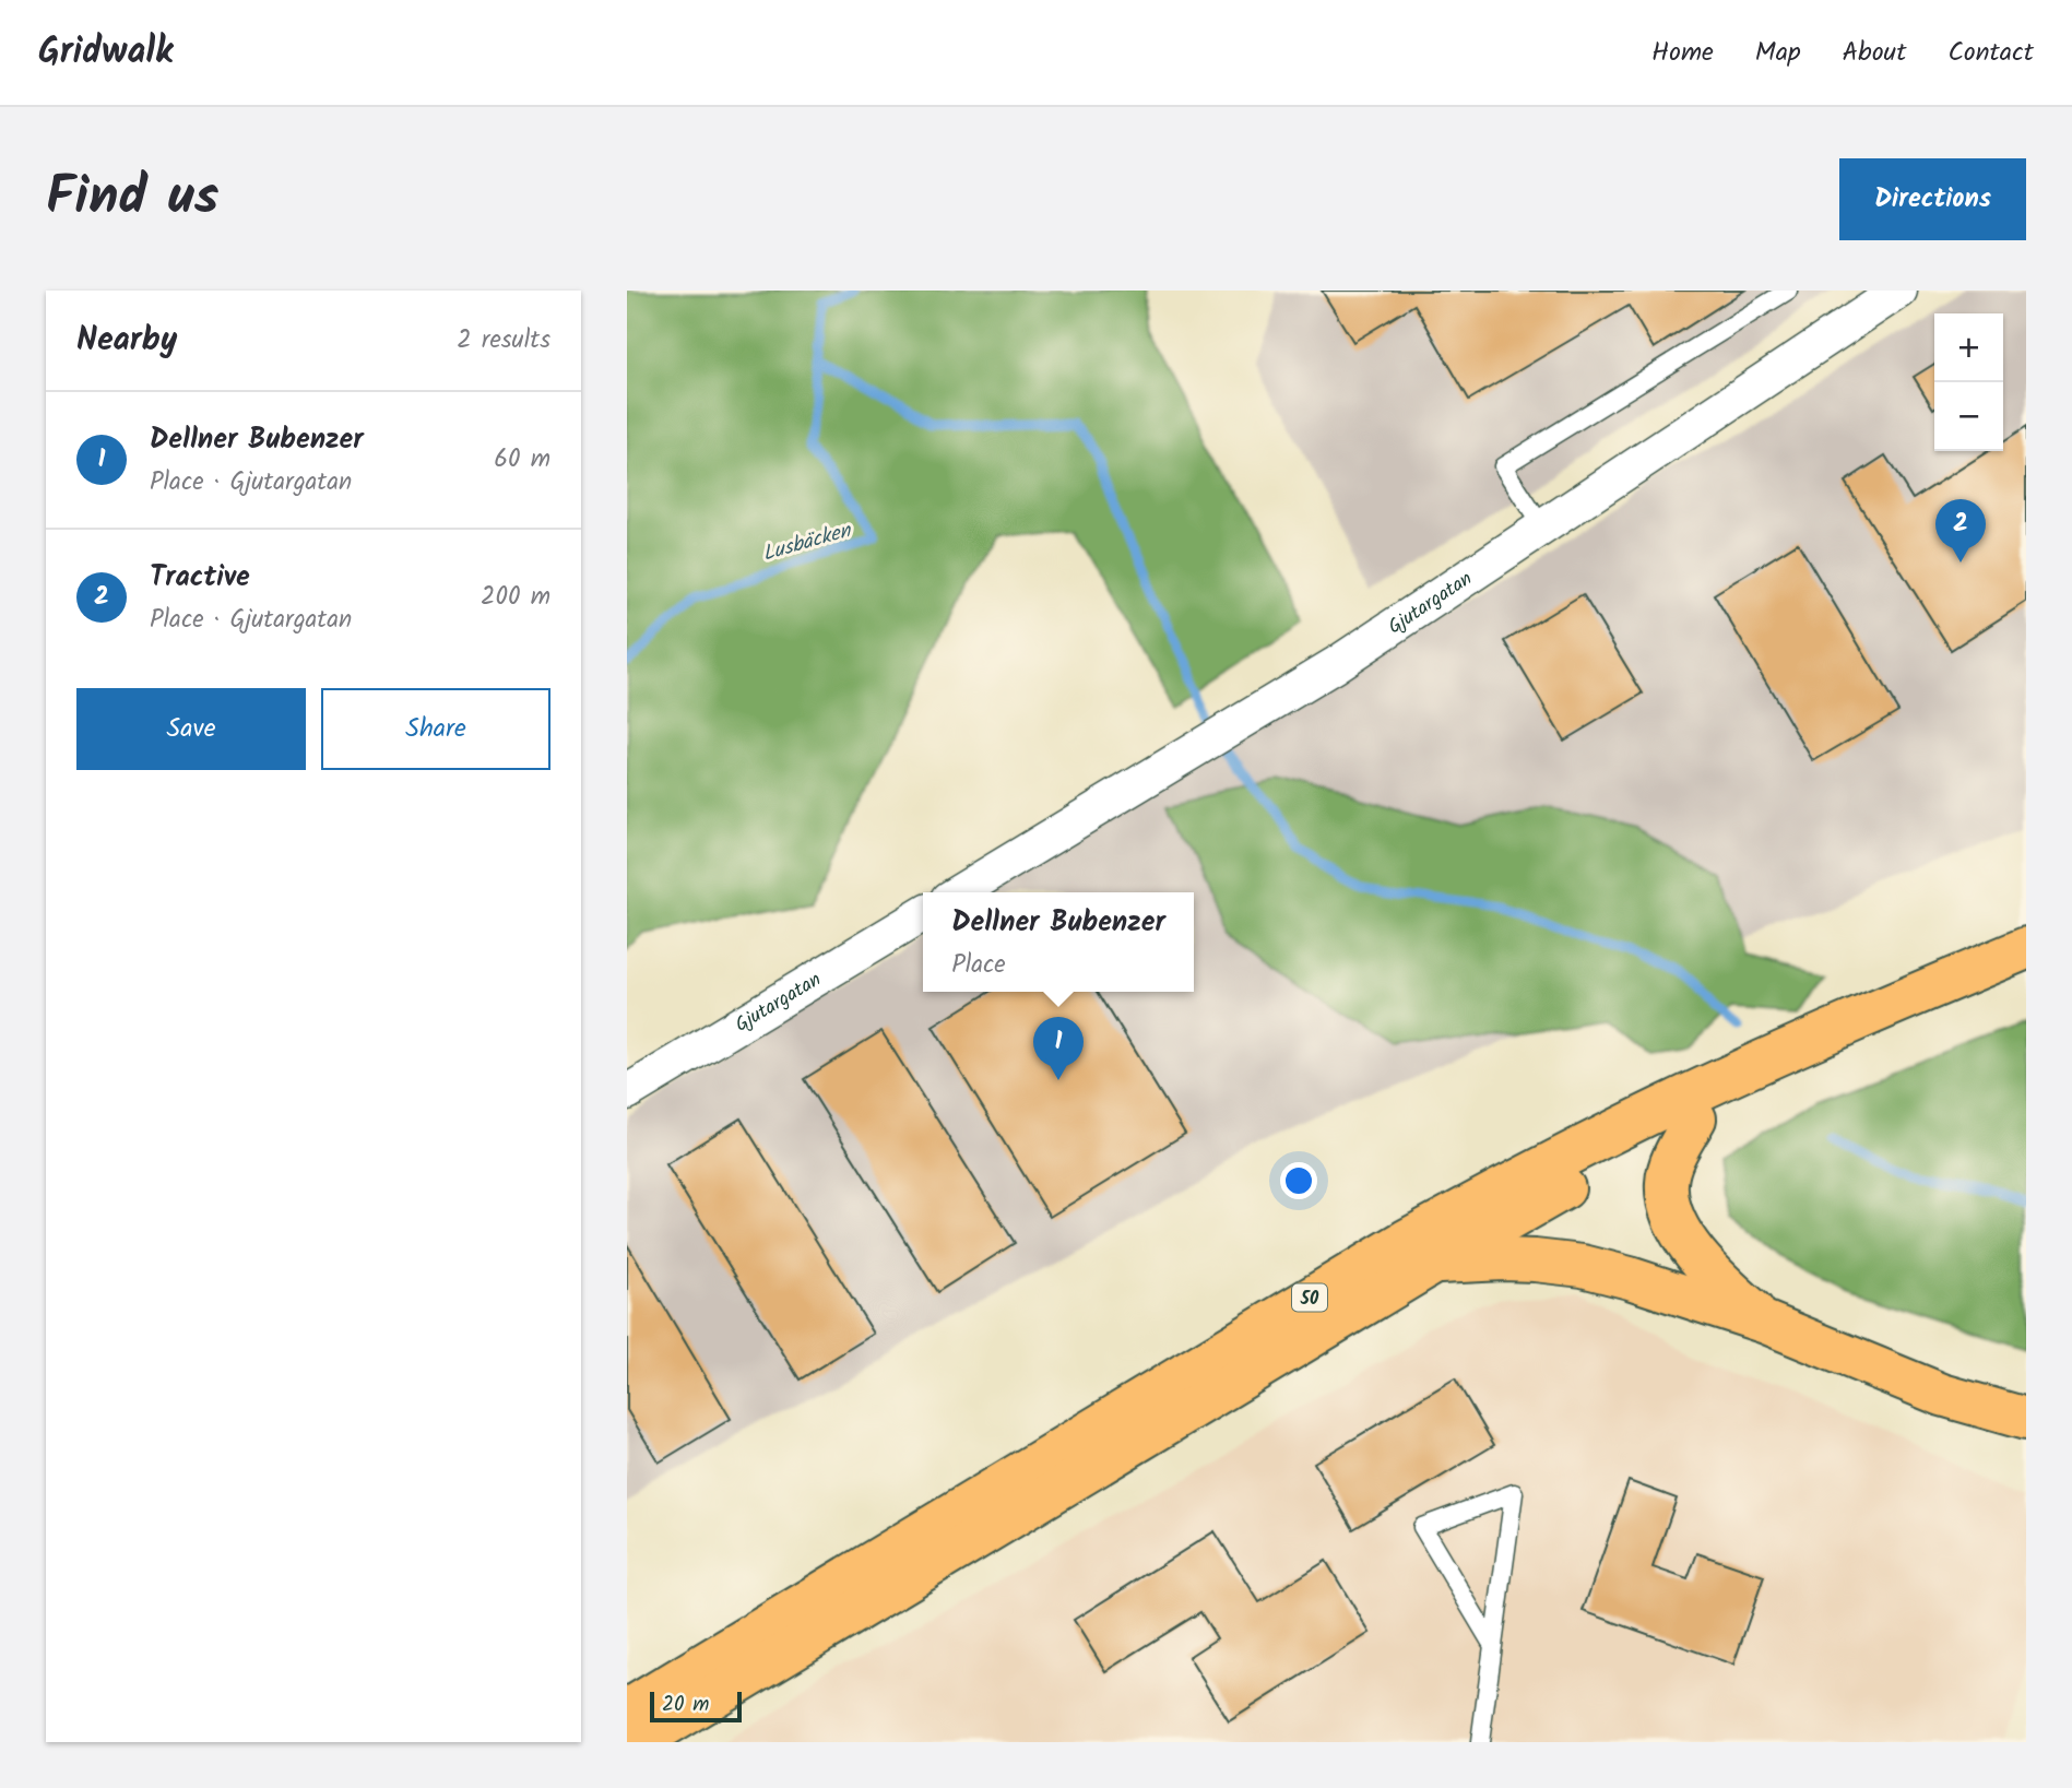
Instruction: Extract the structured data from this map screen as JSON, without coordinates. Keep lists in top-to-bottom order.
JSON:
{
  "streets": {
    "highway": ["50"],
    "street": ["Gjutargatan"]
  },
  "water": ["Lusbäcken"],
  "scale_bar": "20 m",
  "page": {
    "header": "Gridwalk",
    "nav": [
      "Home",
      "Map",
      "About",
      "Contact"
    ],
    "title": "Find us",
    "buttons": [
      "Directions",
      ["Save", "Share"]
    ],
    "heading": ["Nearby", "2 results"],
    "map_buttons": ["+", "−"],
    "list": [
      {
        "mark": "1",
        "name": "Dellner Bubenzer",
        "note": "Place · Gjutargatan",
        "value": "60 m"
      },
      {
        "mark": "2",
        "name": "Tractive",
        "note": "Place · Gjutargatan",
        "value": "200 m"
      }
    ],
    "pins": ["2", "1"],
    "popup": ["Dellner Bubenzer", "Place"],
    "scale": "20 m"
  }
}
